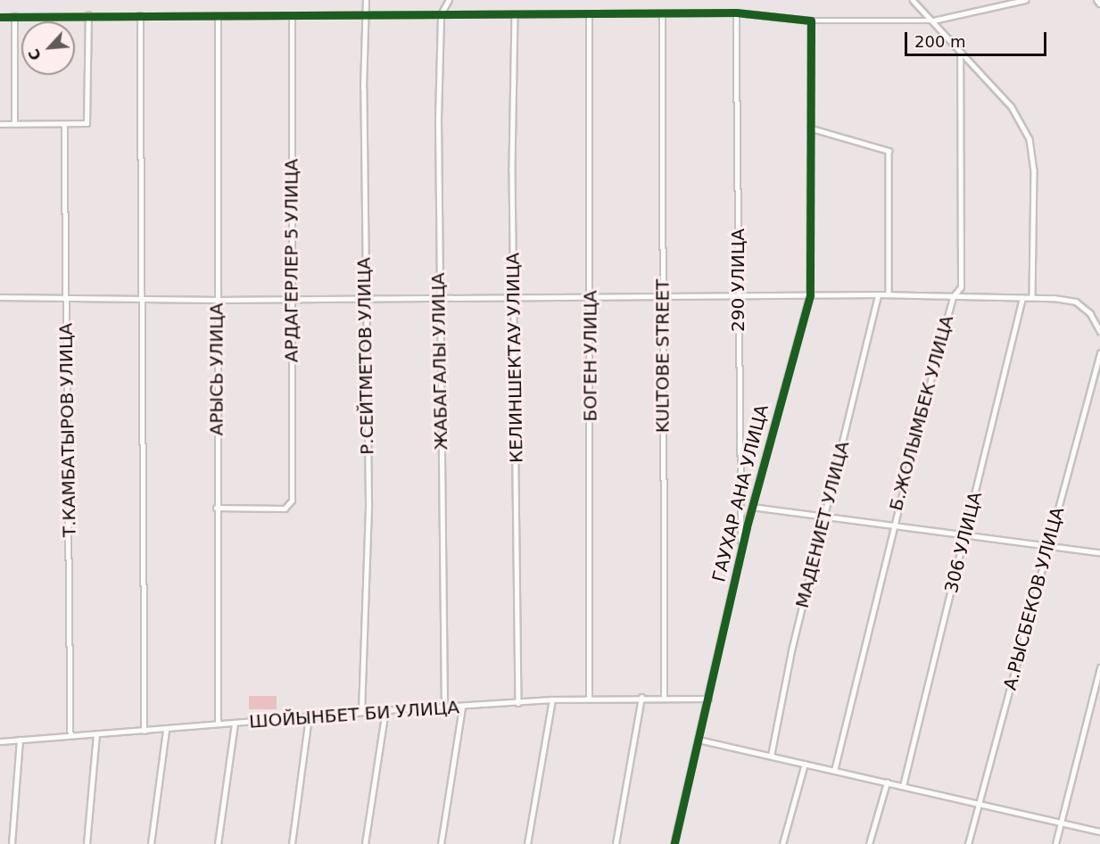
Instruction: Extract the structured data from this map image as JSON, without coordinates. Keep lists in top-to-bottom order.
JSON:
{
  "streets": {
    "street": [
      "АРДАГЕРЛЕР 5 УЛИЦА",
      "290 УЛИЦА",
      "Р.СЕЙТМЕТОВ УЛИЦА",
      "БОГЕН УЛИЦА",
      "KULTOBE STREET",
      "КЕЛИНШЕКТАУ УЛИЦА",
      "ЖАБАГАЛЫ УЛИЦА",
      "АРЫСЬ УЛИЦА",
      "Б.ЖОЛЫМБЕК УЛИЦА",
      "Т.КАМБАТЫРОВ УЛИЦА",
      "ГАУХАР АНА УЛИЦА",
      "МАДЕНИЕТ УЛИЦА",
      "306 УЛИЦА",
      "А.РЫСБЕКОВ УЛИЦА",
      "ШОЙЫНБЕТ БИ УЛИЦА"
    ]
  },
  "crossings": [
    ["АРДАГЕРЛЕР 5 УЛИЦА", "АРЫСЬ УЛИЦА"],
    ["290 УЛИЦА", "ГАУХАР АНА УЛИЦА"],
    ["Р.СЕЙТМЕТОВ УЛИЦА", "ШОЙЫНБЕТ БИ УЛИЦА"],
    ["БОГЕН УЛИЦА", "ШОЙЫНБЕТ БИ УЛИЦА"],
    ["KULTOBE STREET", "ШОЙЫНБЕТ БИ УЛИЦА"],
    ["КЕЛИНШЕКТАУ УЛИЦА", "ШОЙЫНБЕТ БИ УЛИЦА"],
    ["ЖАБАГАЛЫ УЛИЦА", "ШОЙЫНБЕТ БИ УЛИЦА"],
    ["АРЫСЬ УЛИЦА", "ШОЙЫНБЕТ БИ УЛИЦА"],
    ["Т.КАМБАТЫРОВ УЛИЦА", "ШОЙЫНБЕТ БИ УЛИЦА"],
    ["ГАУХАР АНА УЛИЦА", "ШОЙЫНБЕТ БИ УЛИЦА"]
  ],
  "scale_bar": "200 m",
  "north": "bottom left"
}
